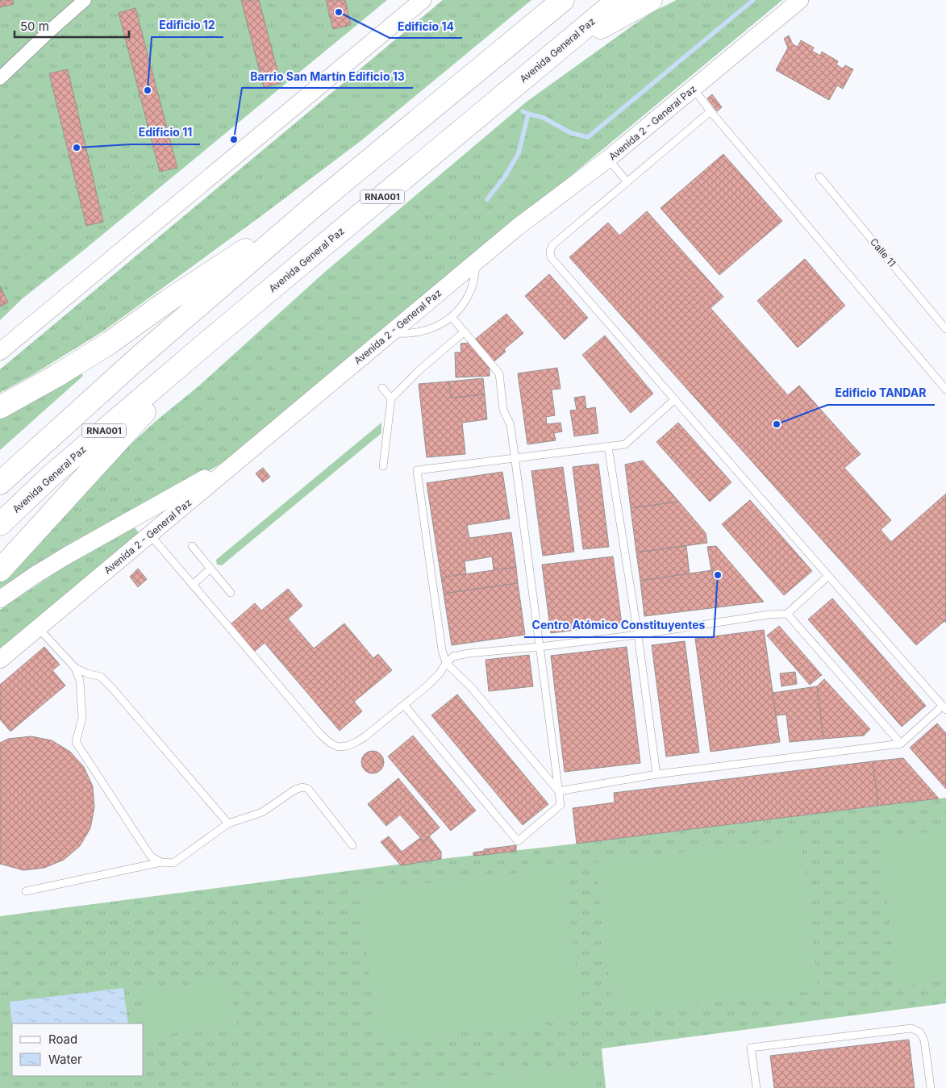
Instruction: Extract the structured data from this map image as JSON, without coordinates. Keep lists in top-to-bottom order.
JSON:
{
  "streets": {
    "highway": ["Avenida General Paz", "RNA001"],
    "street": ["Avenida 2 - General Paz"],
    "lane": ["Calle 11"]
  },
  "places": [
    "Edificio 14",
    "Edificio 12",
    "Barrio San Martín Edificio 13",
    "Edificio 11",
    "Edificio TANDAR",
    "Centro Atómico Constituyentes"
  ],
  "legend": ["Road", "Water"],
  "scale_bar": "50 m"
}
